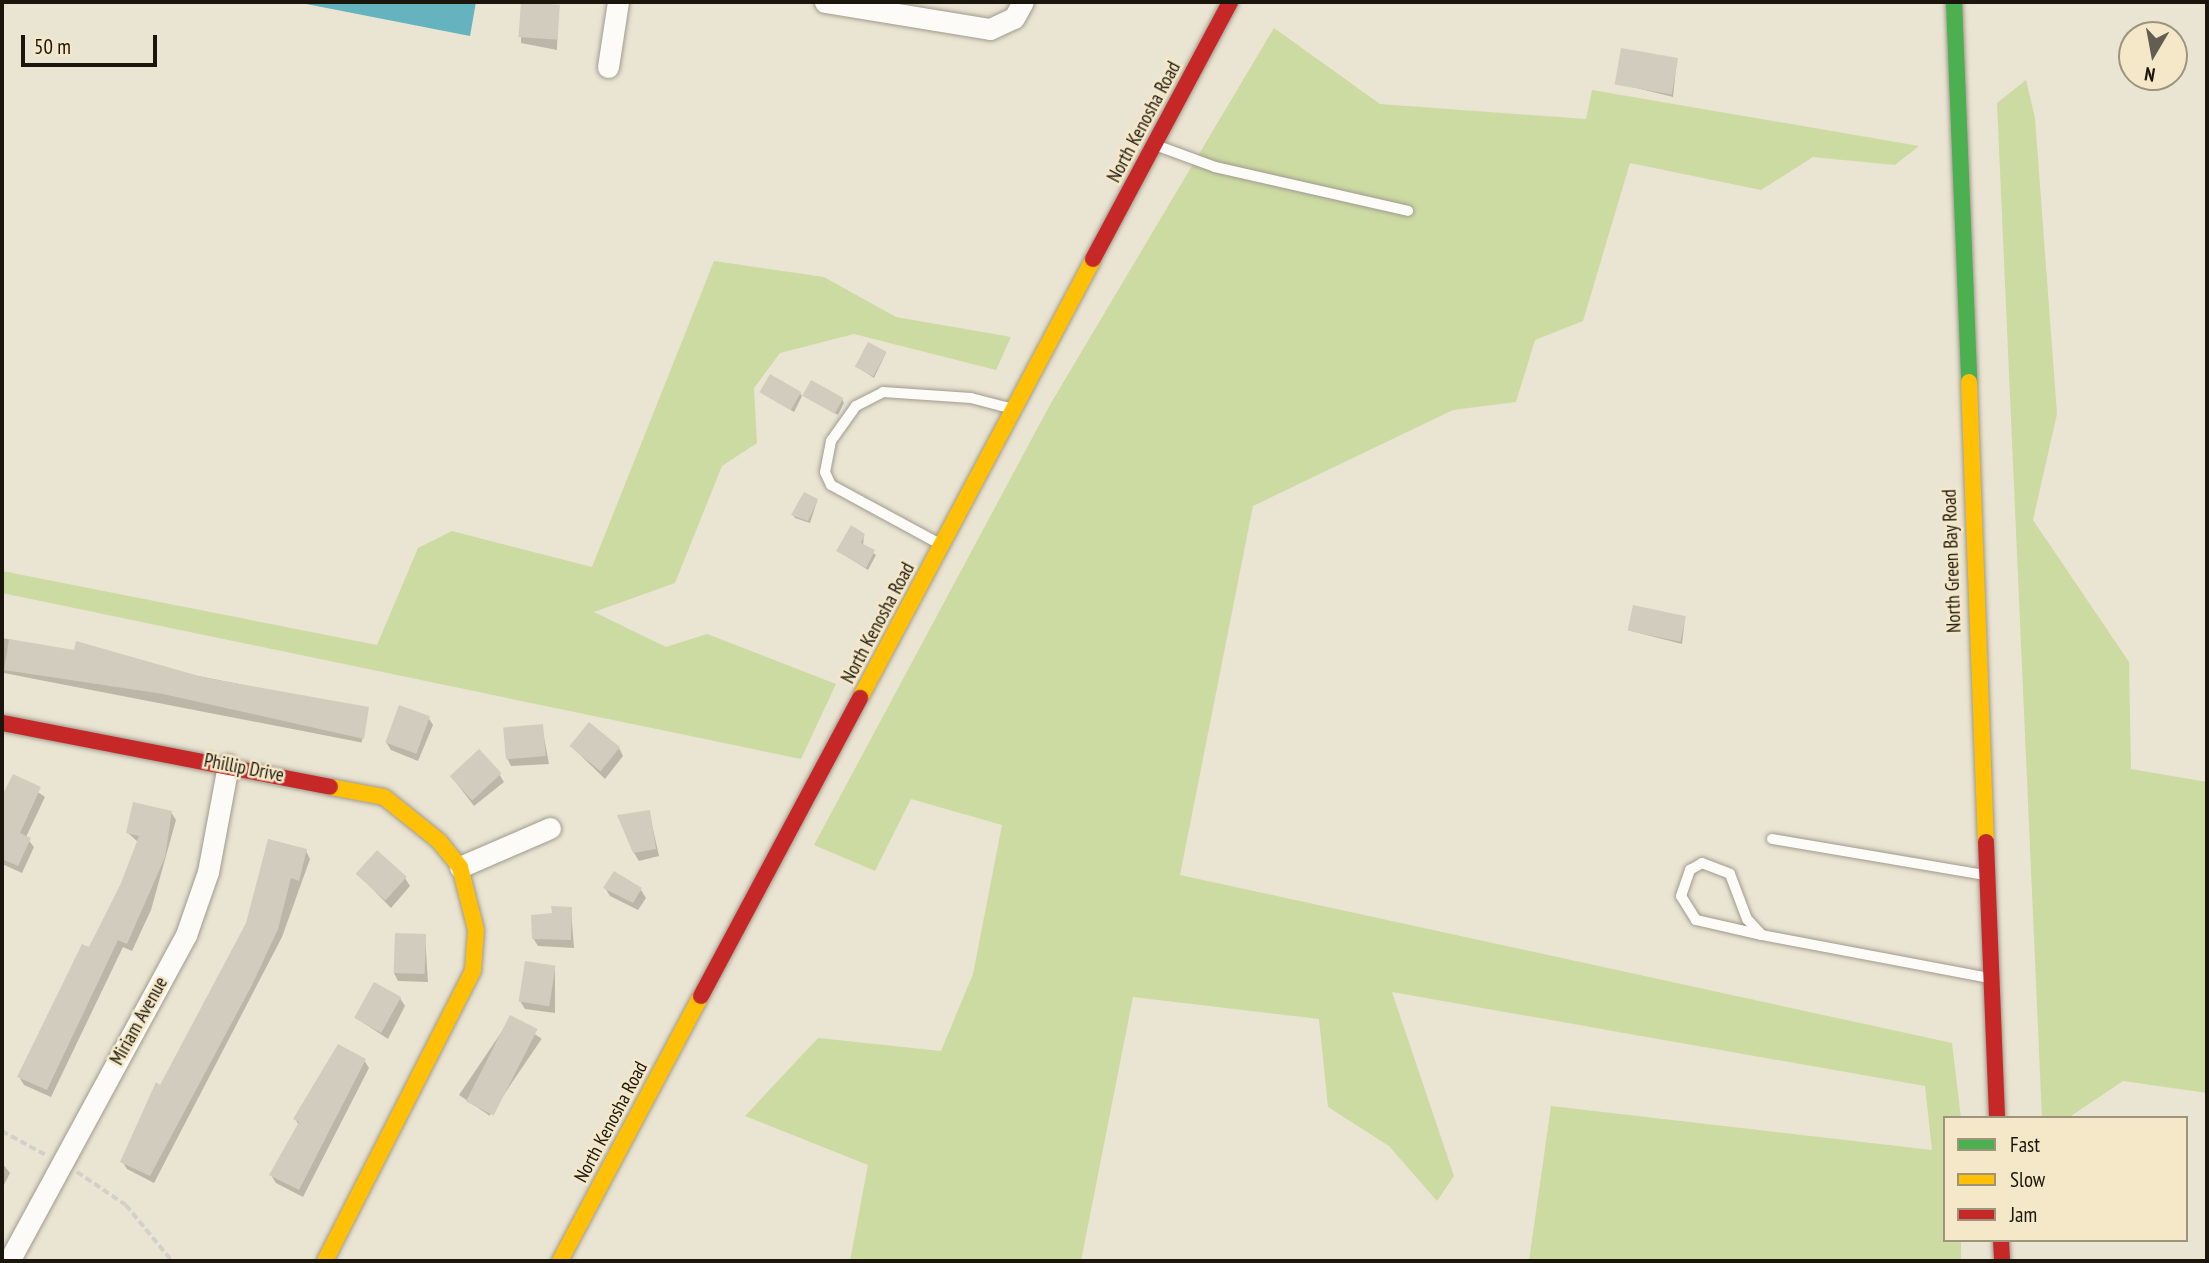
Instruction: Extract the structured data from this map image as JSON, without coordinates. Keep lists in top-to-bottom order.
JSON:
{
  "streets": {
    "street": [
      "North Kenosha Road",
      "North Green Bay Road",
      "Phillip Drive",
      "Miriam Avenue"
    ]
  },
  "crossings": [
    ["Phillip Drive", "Miriam Avenue"]
  ],
  "legend": ["Fast", "Slow", "Jam"],
  "scale_bar": "50 m",
  "north": "bottom"
}
